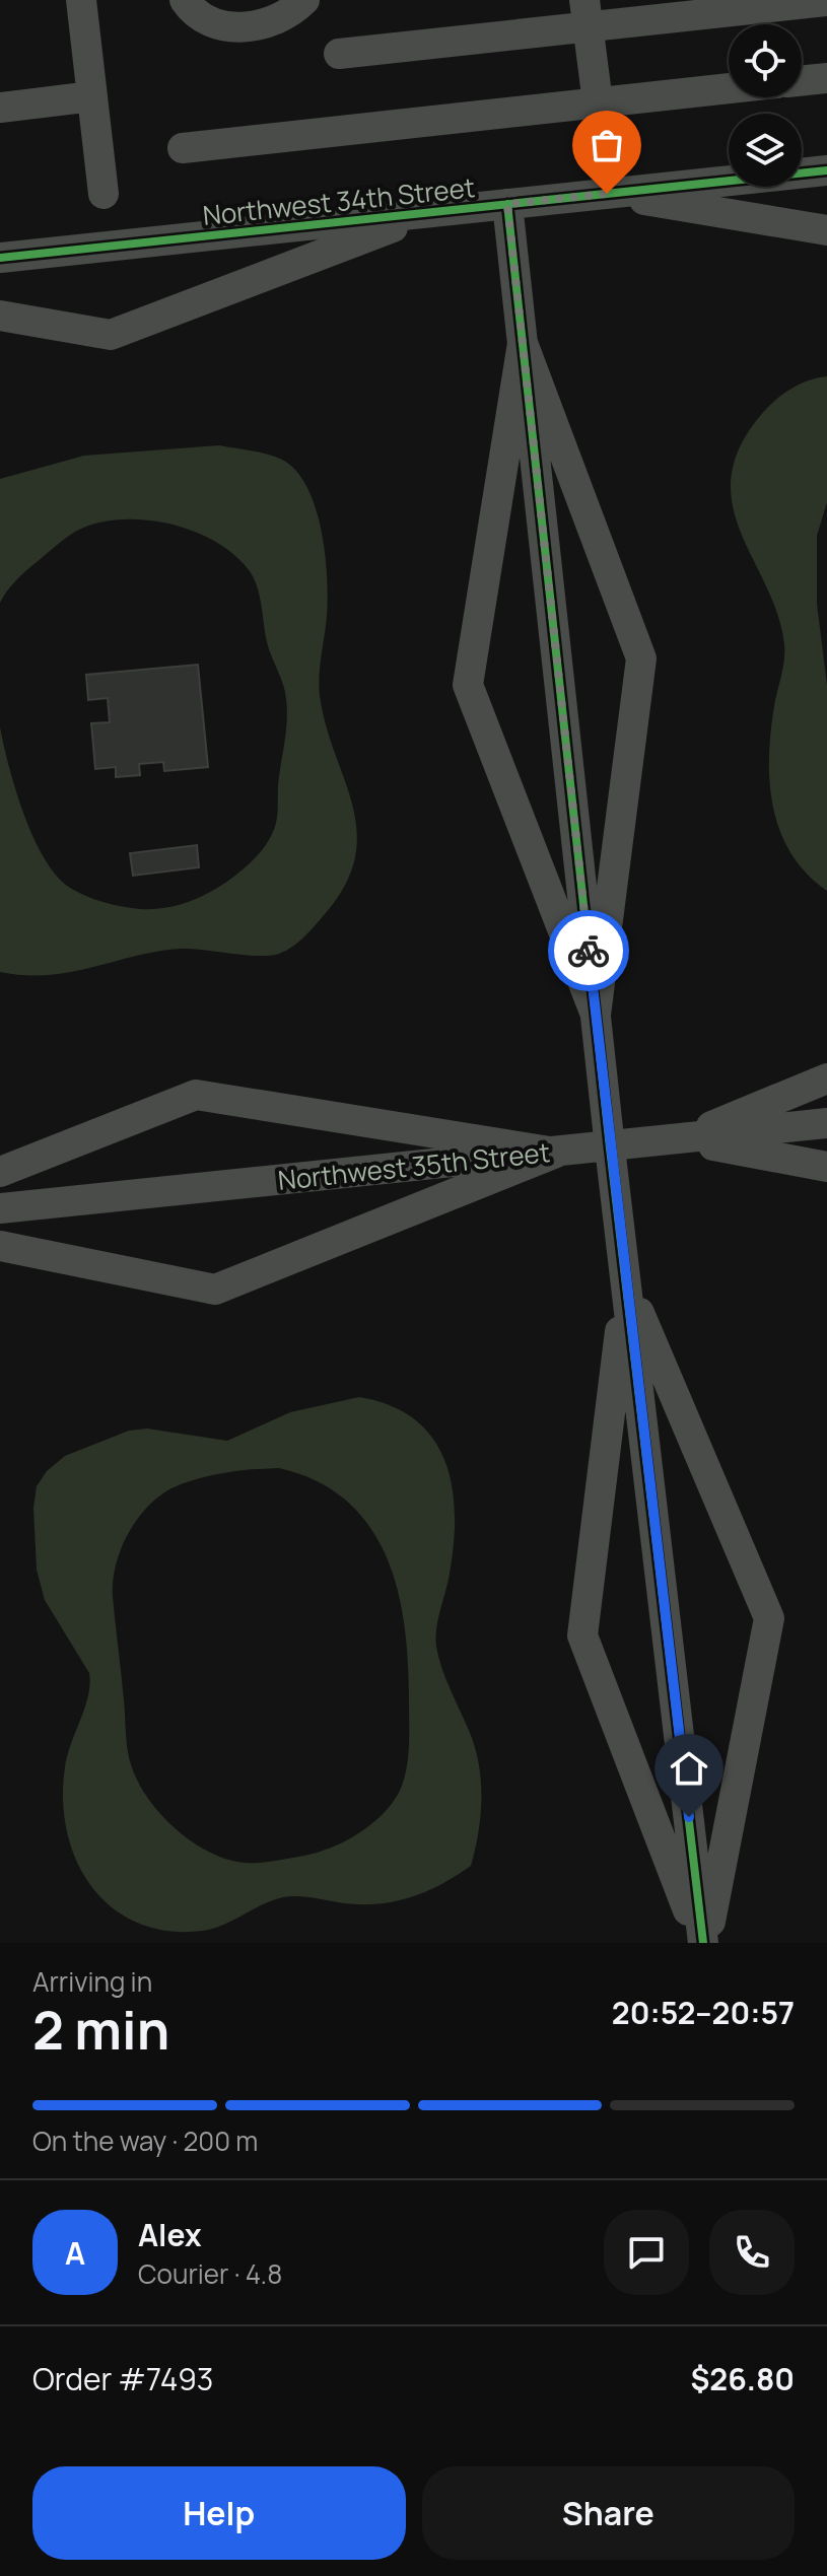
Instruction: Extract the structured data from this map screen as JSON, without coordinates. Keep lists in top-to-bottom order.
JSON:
{
  "streets": {
    "street": ["Northwest 34th Street", "Northwest 35th Street"]
  },
  "page": {
    "heading": ["2 min", "Arriving in", "20:52–20:57"],
    "panel": [
      "Alex",
      "Courier · 4.8",
      "Order #7493",
      "$26.80"
    ],
    "bar": "On the way · 200 m",
    "round": "A",
    "buttons": ["Help", "Share"]
  }
}
